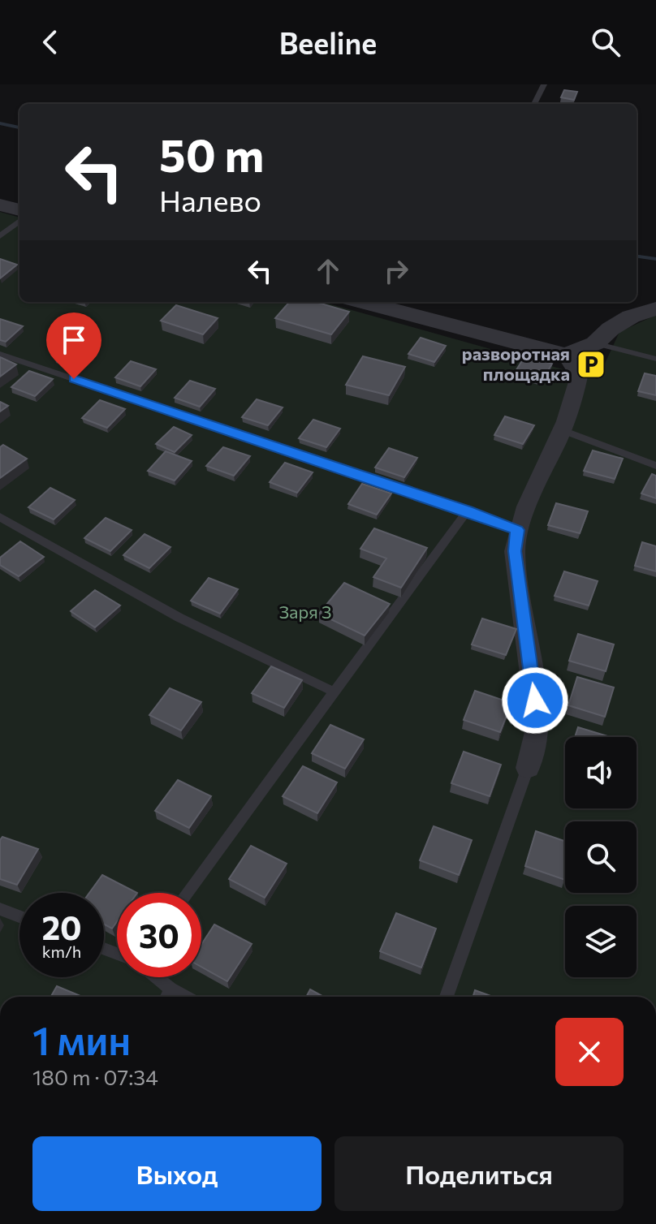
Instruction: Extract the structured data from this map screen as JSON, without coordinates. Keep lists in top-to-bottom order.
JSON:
{
  "parks": ["Заря 3"],
  "places": {
    "parking": ["разворотная площадка"]
  },
  "page": {
    "header": "Beeline",
    "turn": ["50 m", "Налево"],
    "speed": "20 km/h",
    "limit": "30",
    "heading": ["1 мин", "180 m · 07:34"],
    "buttons": ["Выход", "Поделиться"]
  }
}
